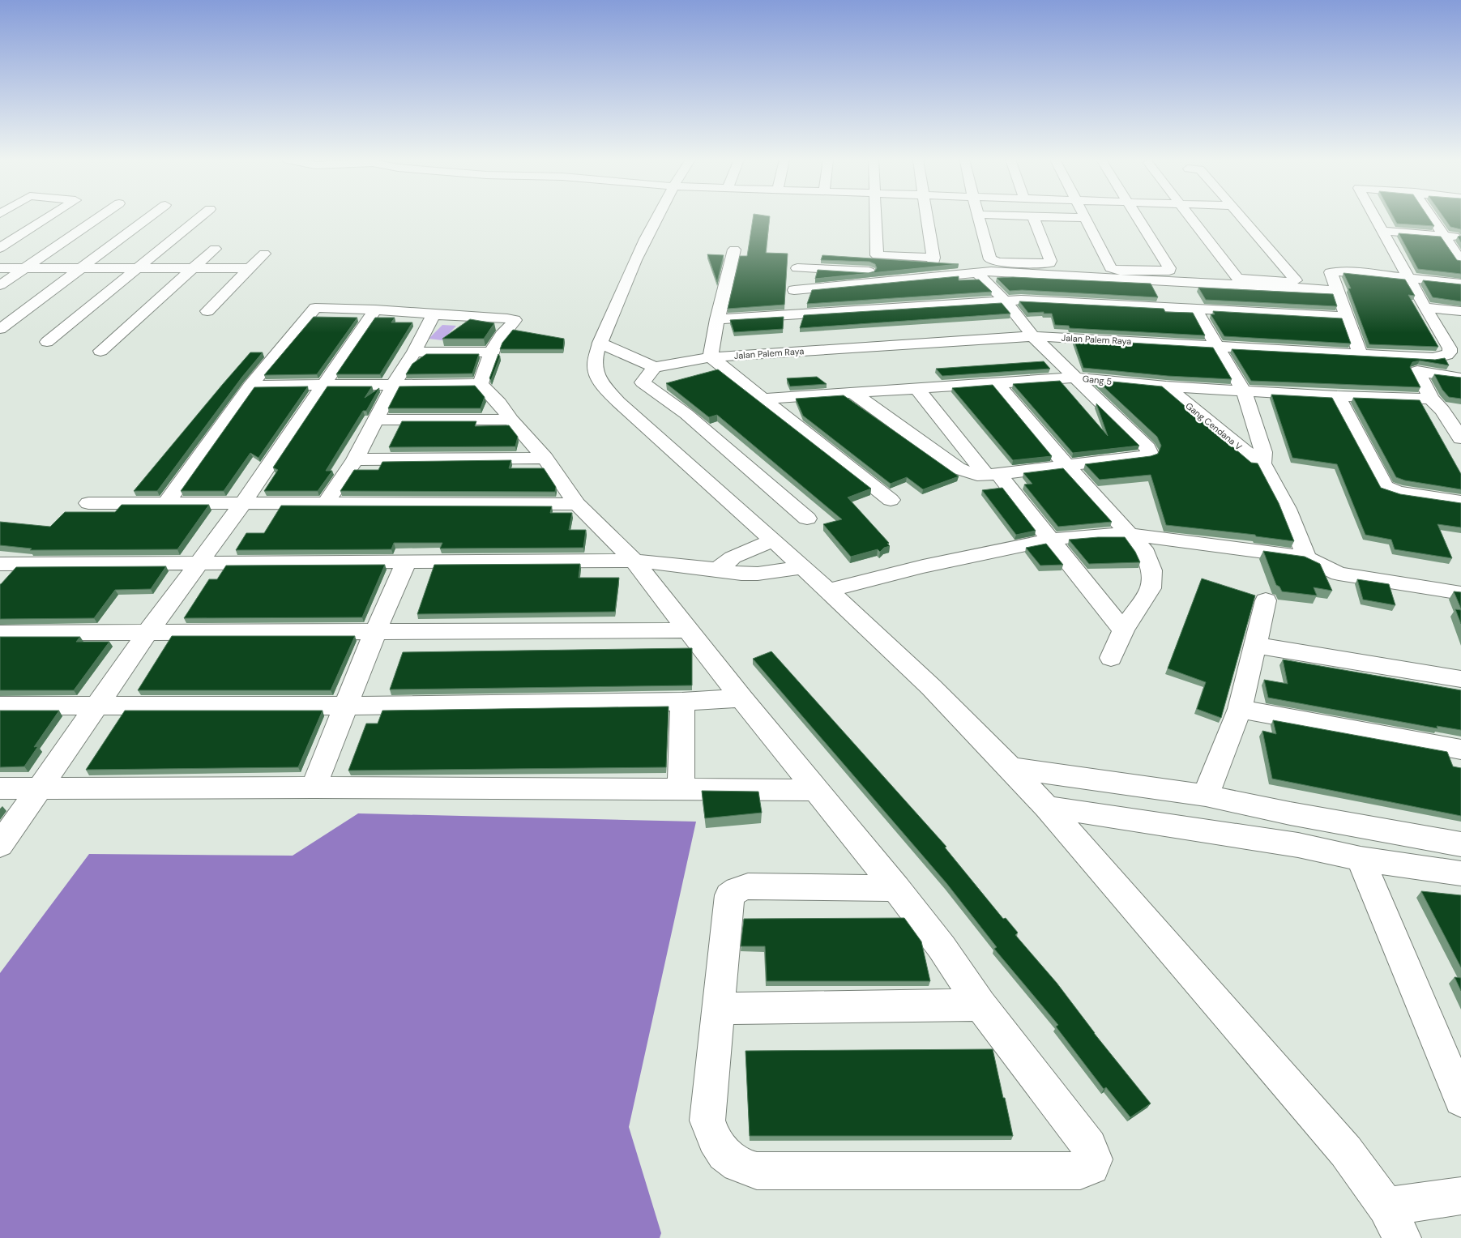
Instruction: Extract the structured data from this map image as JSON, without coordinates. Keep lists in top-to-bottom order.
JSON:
{
  "streets": {
    "street": ["Jalan Palem Raya", "Gang 5", "Gang Cendana V"]
  },
  "crossings": [
    ["Jalan Palem Raya", "Gang Cendana V"],
    ["Gang 5", "Gang Cendana V"]
  ]
}
